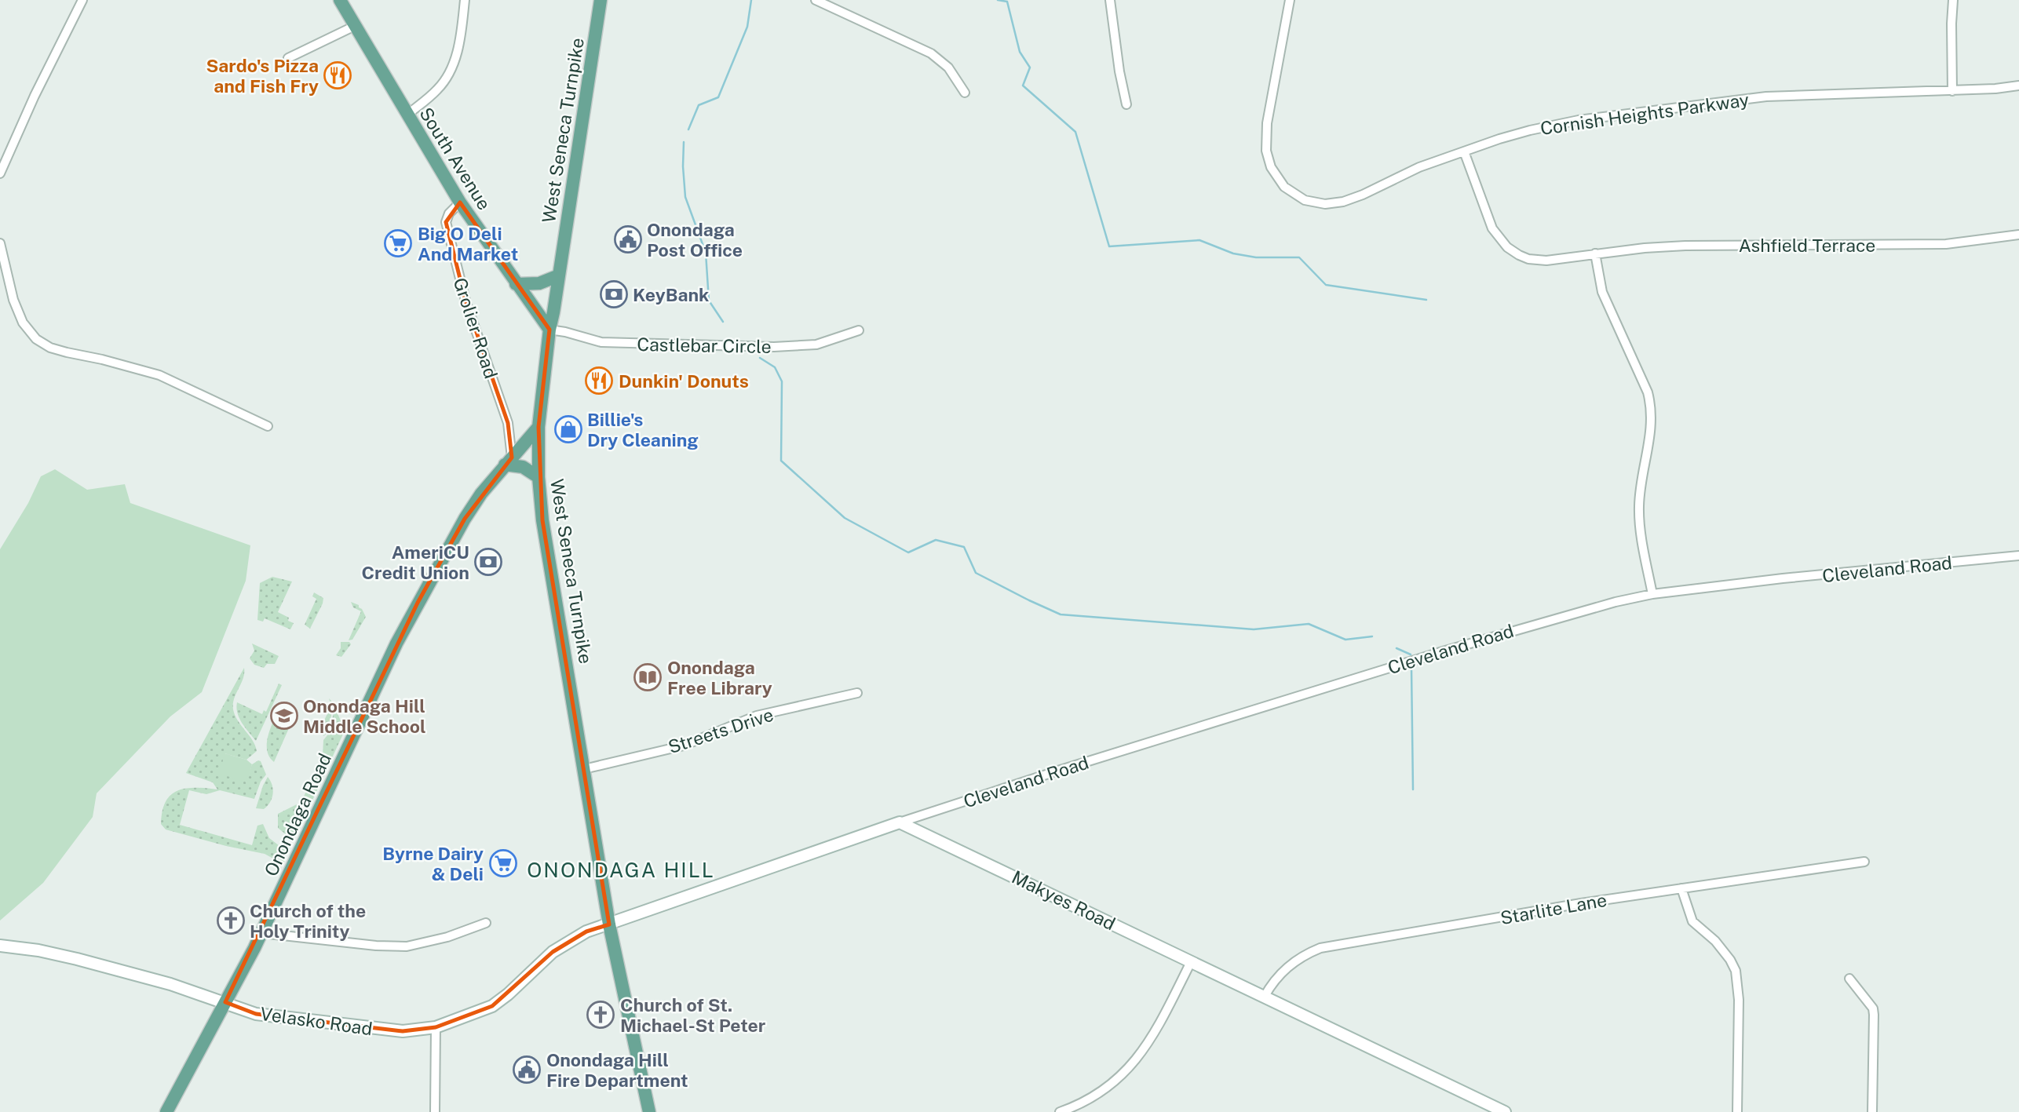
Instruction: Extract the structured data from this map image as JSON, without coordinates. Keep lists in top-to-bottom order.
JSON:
{
  "streets": {
    "main road": ["West Seneca Turnpike", "South Avenue", "Onondaga Road"],
    "street": [
      "Cornish Heights Parkway",
      "Ashfield Terrace",
      "Grolier Road",
      "Castlebar Circle",
      "Cleveland Road",
      "Streets Drive",
      "Makyes Road",
      "Starlite Lane",
      "Velasko Road"
    ]
  },
  "crossings": [
    ["Cornish Heights Parkway", "Ashfield Terrace"],
    ["West Seneca Turnpike", "South Avenue"],
    ["West Seneca Turnpike", "Castlebar Circle"],
    ["West Seneca Turnpike", "Streets Drive"],
    ["West Seneca Turnpike", "Onondaga Road"],
    ["West Seneca Turnpike", "Velasko Road"],
    ["South Avenue", "Grolier Road"],
    ["South Avenue", "Castlebar Circle"],
    ["Grolier Road", "Onondaga Road"],
    ["Cleveland Road", "Makyes Road"],
    ["Onondaga Road", "Velasko Road"],
    ["Makyes Road", "Starlite Lane"]
  ],
  "districts": ["ONONDAGA HILL"],
  "places": {
    "restaurant": ["Sardo's Pizza and Fish Fry", "Dunkin' Donuts"],
    "public building": ["Onondaga Post Office", "Onondaga Hill Fire Department"],
    "supermarket": ["Big O Deli And Market", "Byrne Dairy & Deli"],
    "bank": ["KeyBank", "AmeriCU Credit Union"],
    "shop": ["Billie's Dry Cleaning"],
    "library": ["Onondaga Free Library"],
    "school or university": ["Onondaga Hill Middle School"],
    "church": ["Church of the Holy Trinity", "Church of St. Michael-St Peter"]
  }
}
